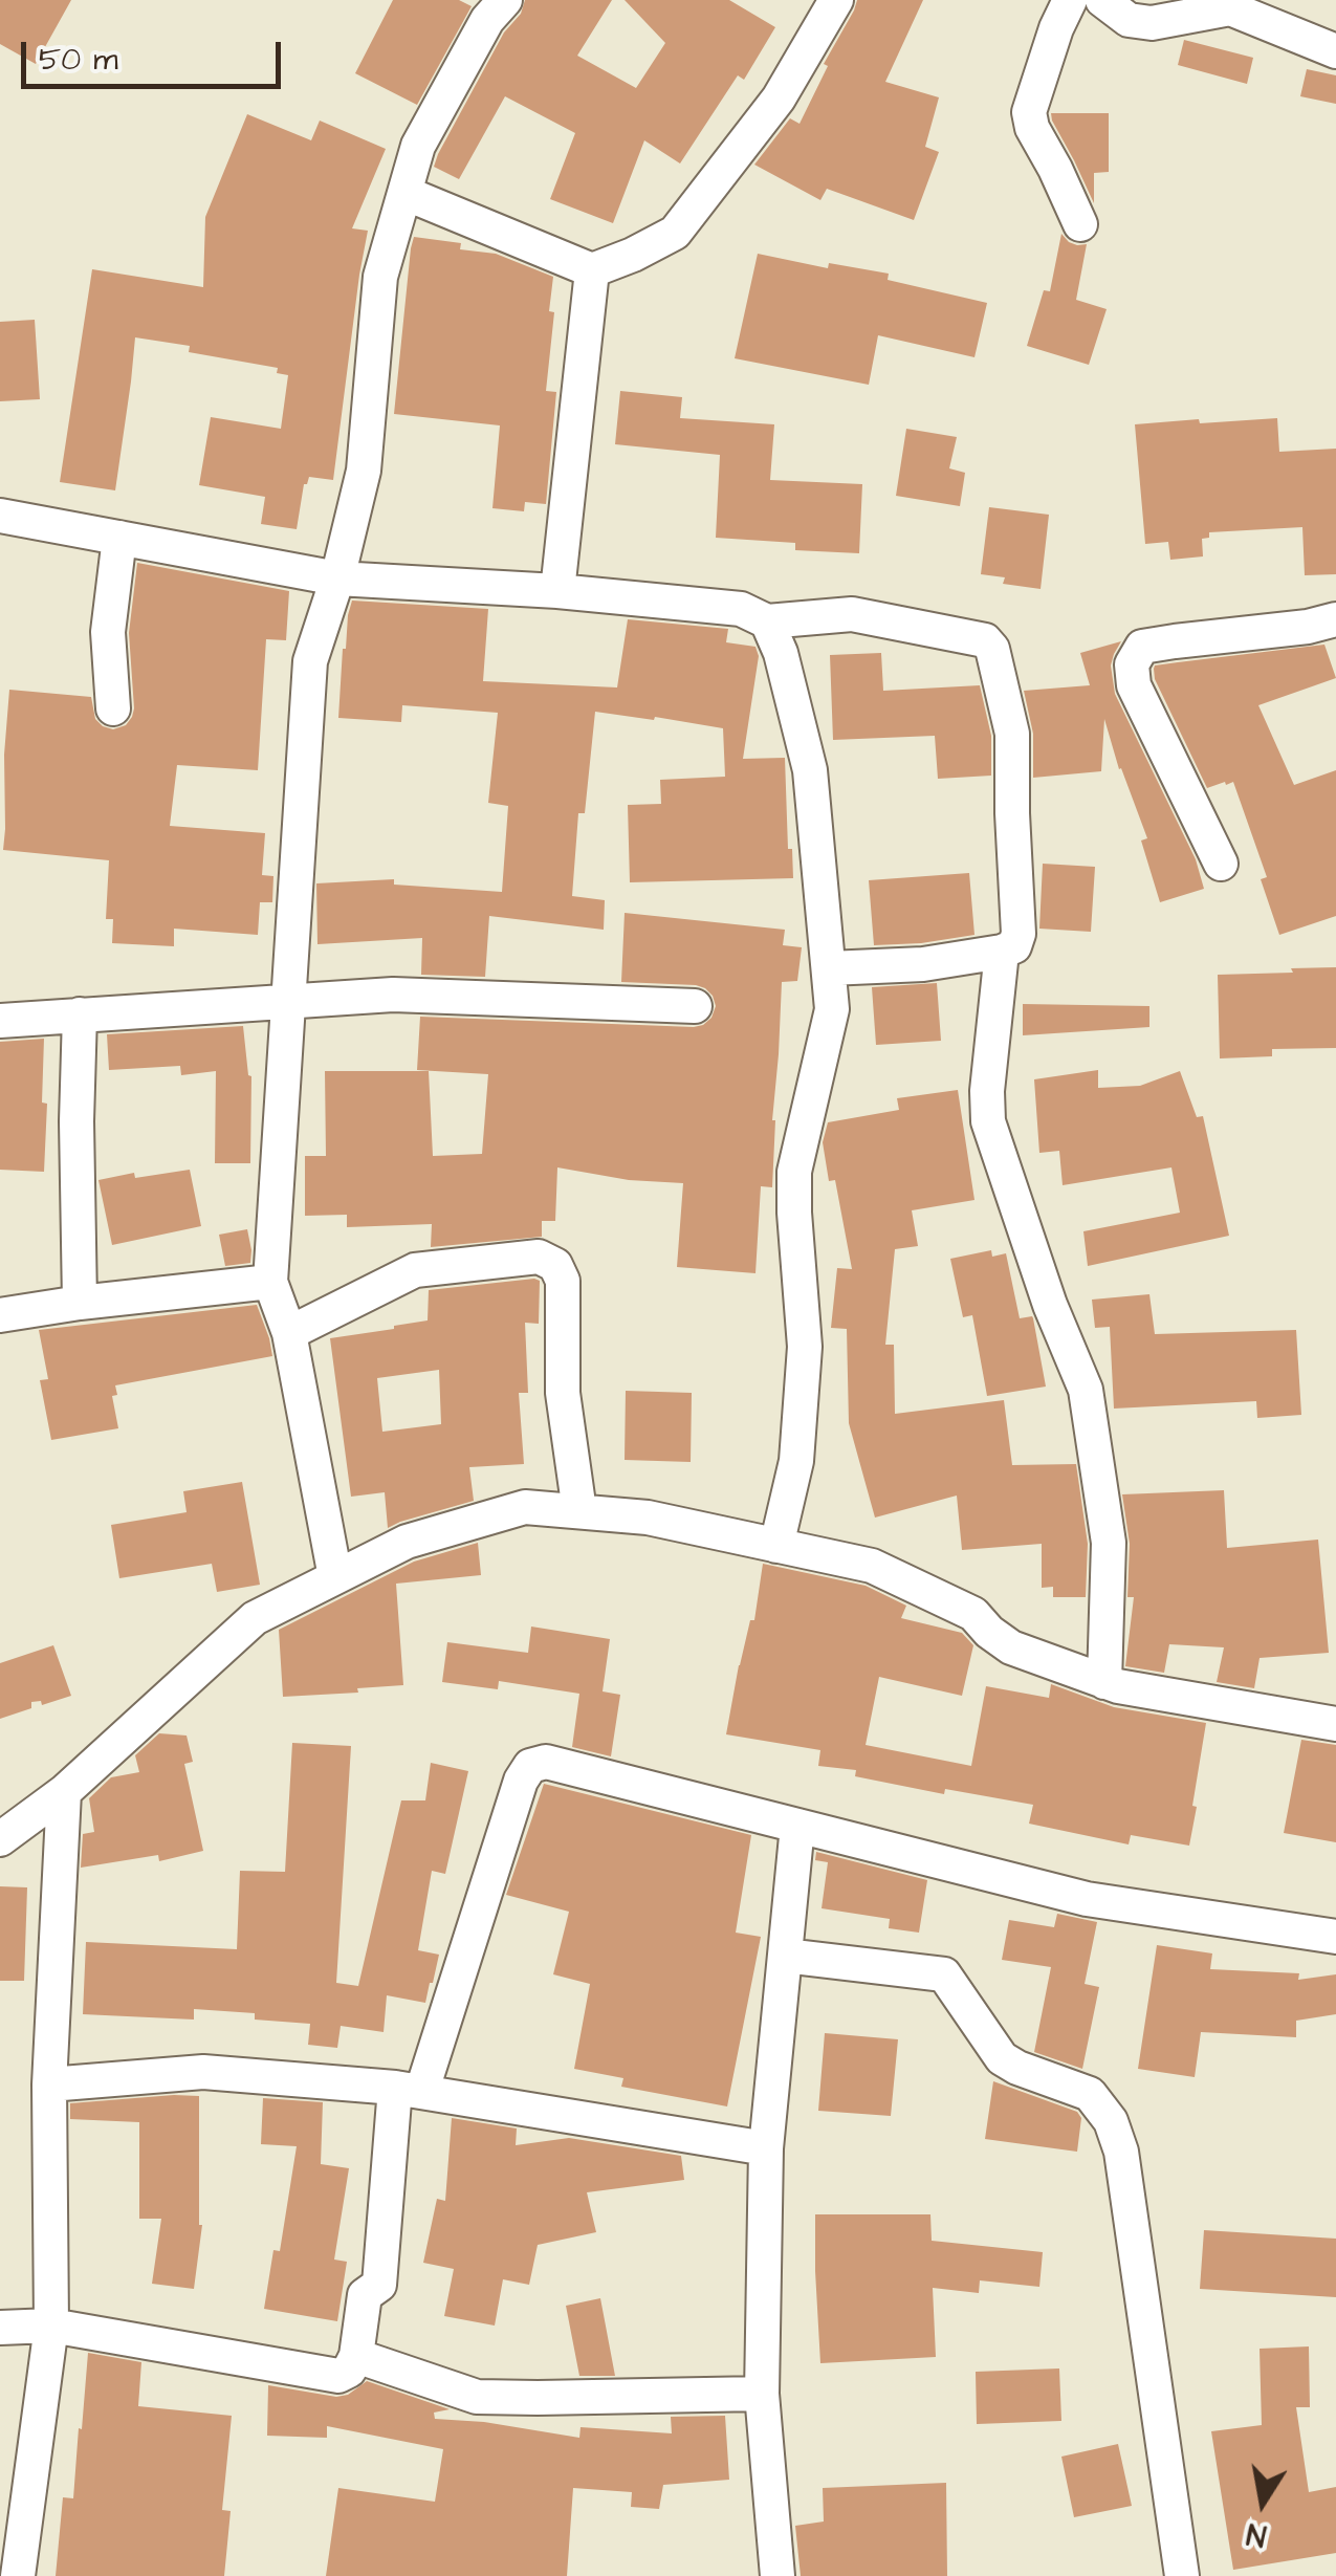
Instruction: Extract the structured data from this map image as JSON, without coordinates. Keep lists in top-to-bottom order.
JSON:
{
  "scale_bar": "50 m",
  "north": "bottom"
}
